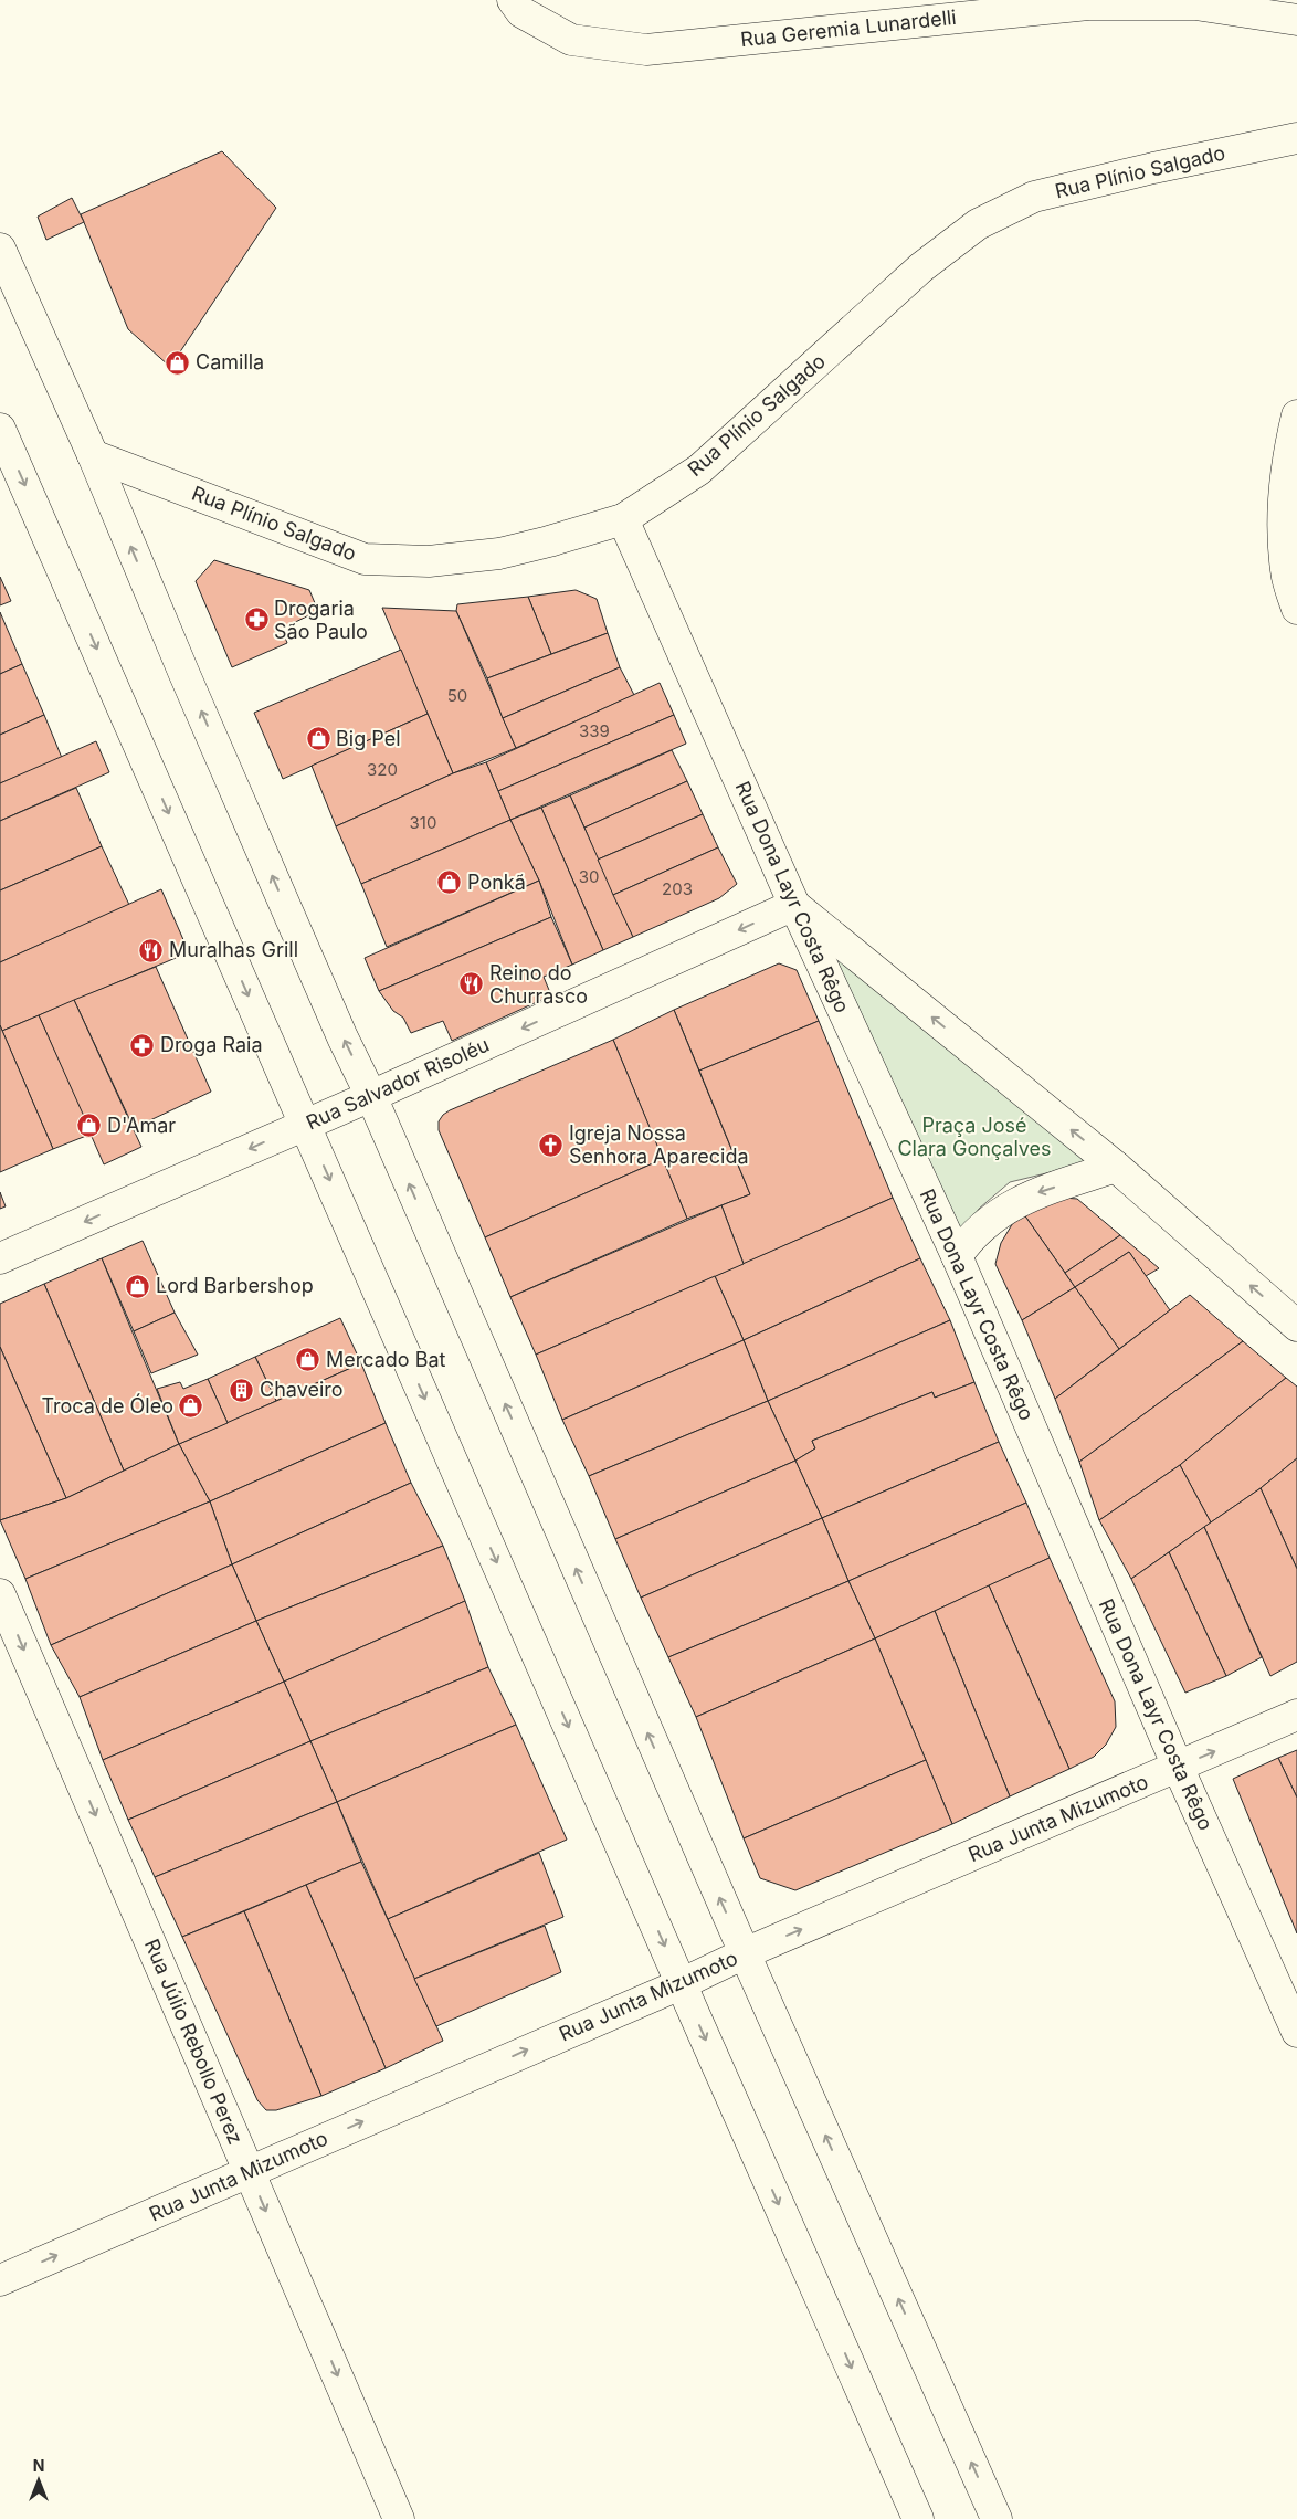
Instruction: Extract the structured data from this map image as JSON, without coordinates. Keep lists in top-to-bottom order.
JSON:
{
  "streets": {
    "street": [
      "Rua Geremia Lunardelli",
      "Rua Plínio Salgado",
      "Rua Dona Layr Costa Rêgo",
      "Rua Salvador Risoléu",
      "Rua Junta Mizumoto",
      "Rua Júlio Rebollo Perez"
    ]
  },
  "crossings": [
    ["Rua Plínio Salgado", "Rua Dona Layr Costa Rêgo"],
    ["Rua Dona Layr Costa Rêgo", "Rua Salvador Risoléu"],
    ["Rua Dona Layr Costa Rêgo", "Rua Junta Mizumoto"],
    ["Rua Junta Mizumoto", "Rua Júlio Rebollo Perez"]
  ],
  "one_way": ["Rua Salvador Risoléu", "Rua Junta Mizumoto", "Rua Júlio Rebollo Perez"],
  "parks": ["Praça José Clara Gonçalves"],
  "places": {
    "shop": [
      "Camilla",
      "Big Pel",
      "Ponkã",
      "D'Amar",
      "Lord Barbershop",
      "Mercado Bat",
      "Troca de Óleo"
    ],
    "pharmacy": ["Drogaria São Paulo", "Droga Raia"],
    "restaurant": ["Muralhas Grill", "Reino do Churrasco"],
    "church": ["Igreja Nossa Senhora Aparecida"],
    "building": ["Chaveiro"]
  },
  "house_numbers": [
    "50",
    "339",
    "320",
    "310",
    "30",
    "203"
  ],
  "north": "top"
}
